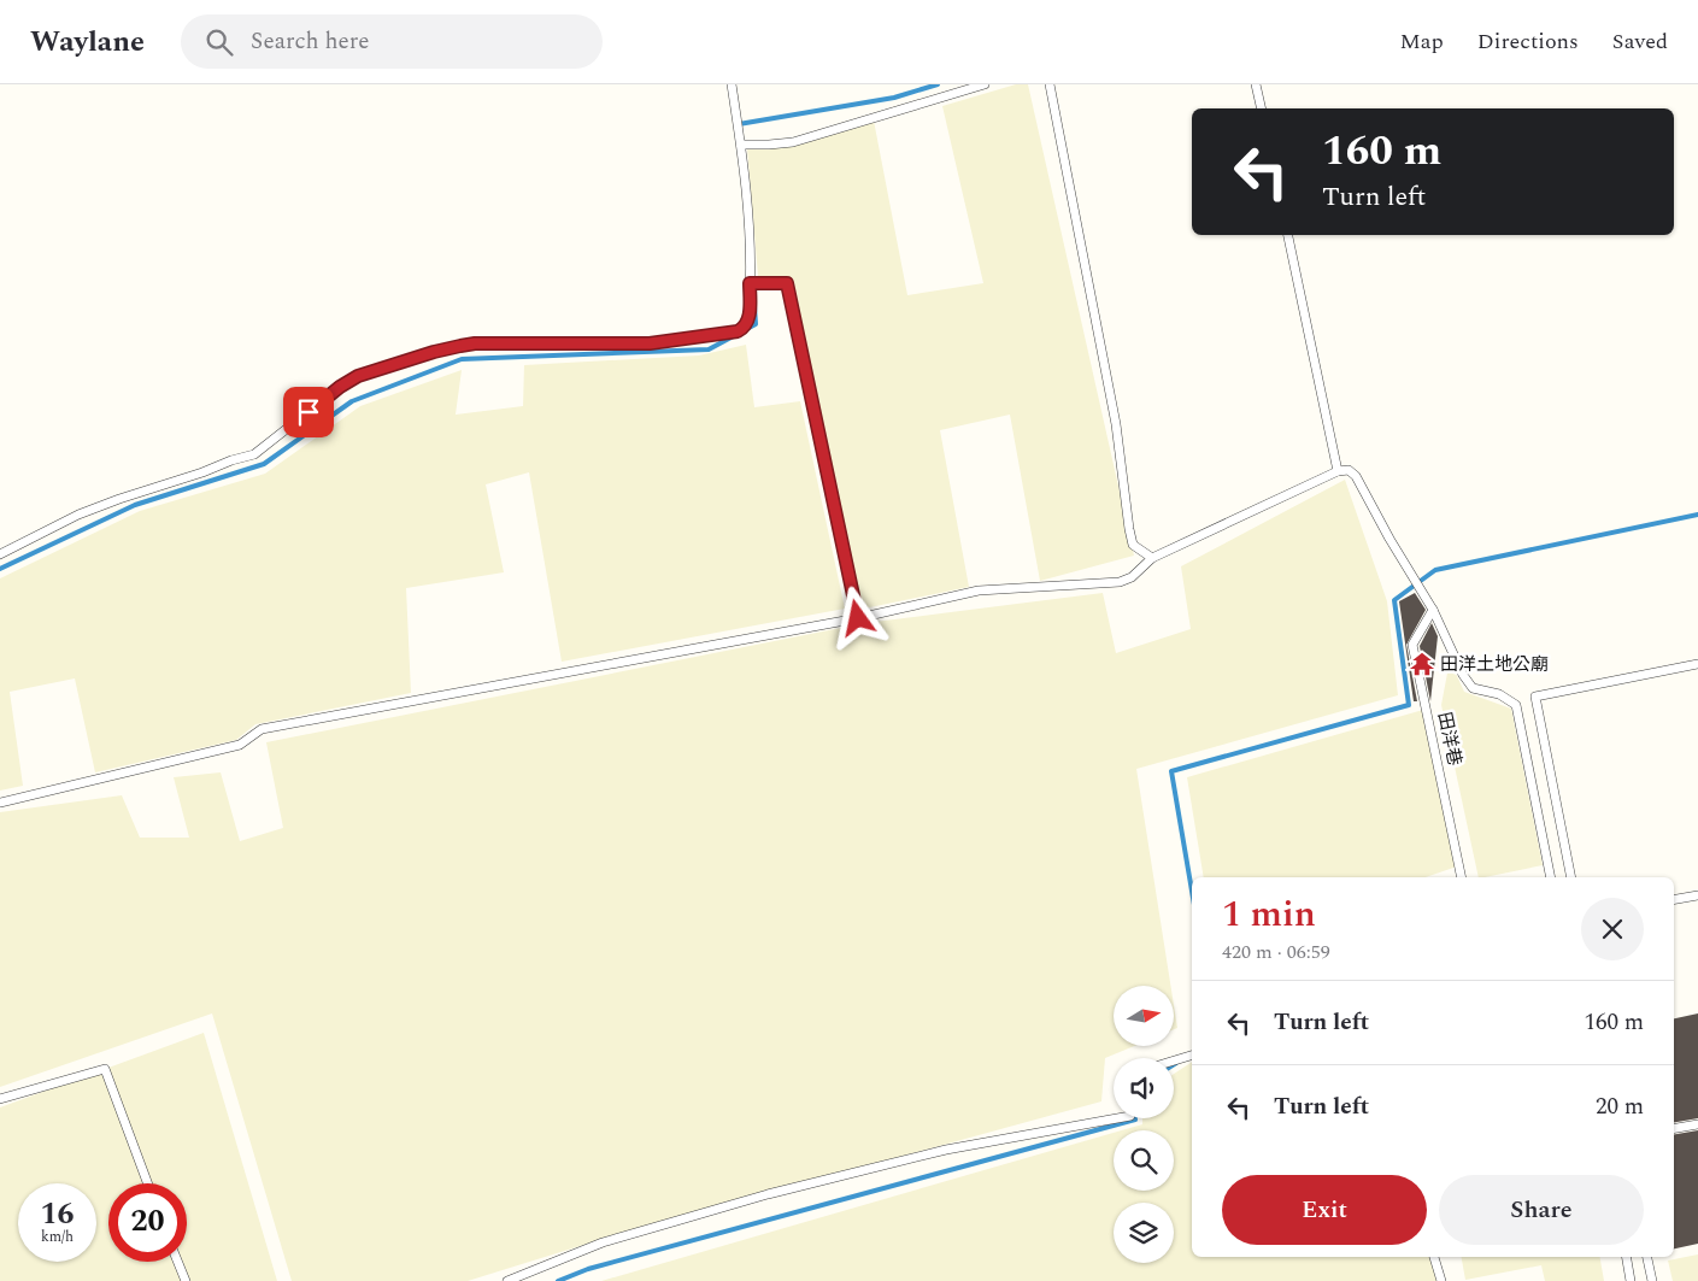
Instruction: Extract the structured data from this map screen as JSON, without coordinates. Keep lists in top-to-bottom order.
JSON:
{
  "streets": {
    "lane": ["田洋巷"]
  },
  "places": {
    "temple": ["田洋土地公廟"]
  },
  "north": "right",
  "page": {
    "header": "Waylane",
    "search": "Search here",
    "nav": ["Map", "Directions", "Saved"],
    "turn": ["160 m", "Turn left"],
    "heading": ["1 min", "420 m · 06:59"],
    "list": [
      {
        "name": "Turn left",
        "value": "160 m"
      },
      {
        "name": "Turn left",
        "value": "20 m"
      }
    ],
    "buttons": ["Exit", "Share"],
    "speed": "16 km/h",
    "limit": "20"
  }
}
